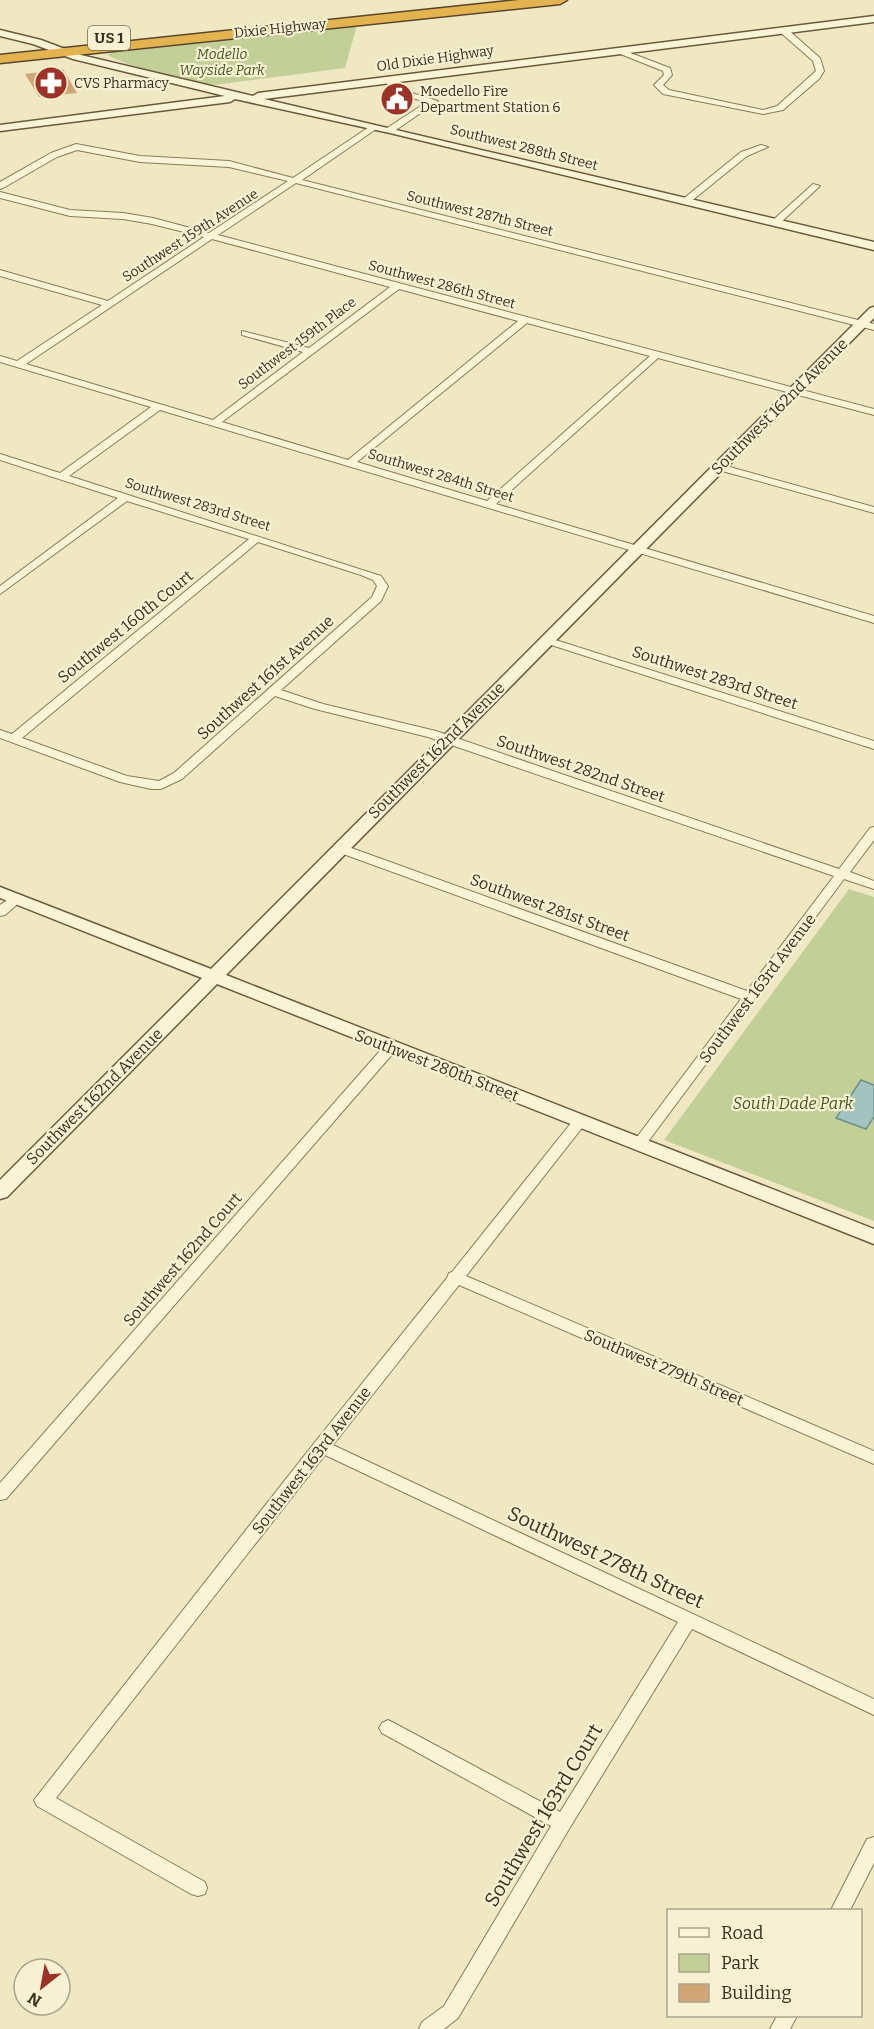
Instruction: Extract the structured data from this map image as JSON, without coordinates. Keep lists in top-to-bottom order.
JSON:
{
  "streets": {
    "highway": ["Dixie Highway", "US 1"],
    "street": [
      "Old Dixie Highway",
      "Southwest 288th Street",
      "Southwest 287th Street",
      "Southwest 159th Avenue",
      "Southwest 286th Street",
      "Southwest 159th Place",
      "Southwest 162nd Avenue",
      "Southwest 284th Street",
      "Southwest 283rd Street",
      "Southwest 160th Court",
      "Southwest 161st Avenue",
      "Southwest 282nd Street",
      "Southwest 281st Street",
      "Southwest 163rd Avenue",
      "Southwest 280th Street",
      "Southwest 162nd Court",
      "Southwest 279th Street",
      "Southwest 278th Street",
      "Southwest 163rd Court"
    ]
  },
  "crossings": [
    ["Dixie Highway", "Southwest 288th Street"],
    ["Old Dixie Highway", "Southwest 288th Street"],
    ["Southwest 288th Street", "Southwest 159th Avenue"],
    ["Southwest 287th Street", "Southwest 159th Avenue"],
    ["Southwest 287th Street", "Southwest 162nd Avenue"],
    ["Southwest 159th Avenue", "Southwest 286th Street"],
    ["Southwest 159th Avenue", "Southwest 284th Street"],
    ["Southwest 286th Street", "Southwest 159th Place"],
    ["Southwest 286th Street", "Southwest 162nd Avenue"],
    ["Southwest 159th Place", "Southwest 284th Street"],
    ["Southwest 162nd Avenue", "Southwest 284th Street"],
    ["Southwest 162nd Avenue", "Southwest 283rd Street"],
    ["Southwest 162nd Avenue", "Southwest 282nd Street"],
    ["Southwest 162nd Avenue", "Southwest 281st Street"],
    ["Southwest 162nd Avenue", "Southwest 280th Street"],
    ["Southwest 283rd Street", "Southwest 160th Court"],
    ["Southwest 283rd Street", "Southwest 161st Avenue"],
    ["Southwest 160th Court", "Southwest 161st Avenue"],
    ["Southwest 161st Avenue", "Southwest 282nd Street"],
    ["Southwest 282nd Street", "Southwest 163rd Avenue"],
    ["Southwest 281st Street", "Southwest 163rd Avenue"],
    ["Southwest 163rd Avenue", "Southwest 280th Street"],
    ["Southwest 163rd Avenue", "Southwest 279th Street"],
    ["Southwest 163rd Avenue", "Southwest 278th Street"],
    ["Southwest 280th Street", "Southwest 162nd Court"],
    ["Southwest 278th Street", "Southwest 163rd Court"]
  ],
  "parks": ["Modello Wayside Park", "South Dade Park"],
  "places": {
    "pharmacy": ["CVS Pharmacy"],
    "public building": ["Moedello Fire Department Station 6"]
  },
  "legend": ["Road", "Park", "Building"],
  "north": "bottom left"
}
